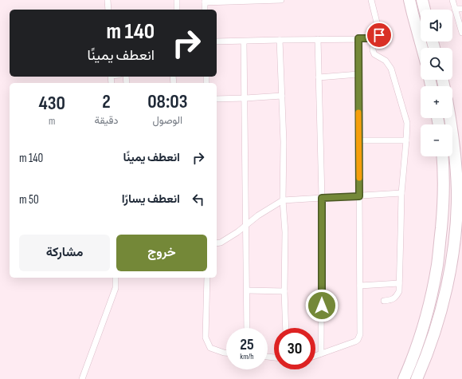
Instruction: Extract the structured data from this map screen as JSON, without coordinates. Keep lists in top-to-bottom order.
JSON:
{
  "page": {
    "map_buttons": ["+", "−"],
    "turn": ["140 m", "انعطف يمينًا"],
    "eta": [
      "08:03",
      "الوصول",
      "2",
      "دقيقة",
      "430",
      "m"
    ],
    "list": [
      {
        "name": "انعطف يمينًا",
        "value": "140 m"
      },
      {
        "name": "انعطف يسارًا",
        "value": "50 m"
      }
    ],
    "buttons": ["خروج", "مشاركة"],
    "speed": "25 km/h",
    "limit": "30"
  }
}
